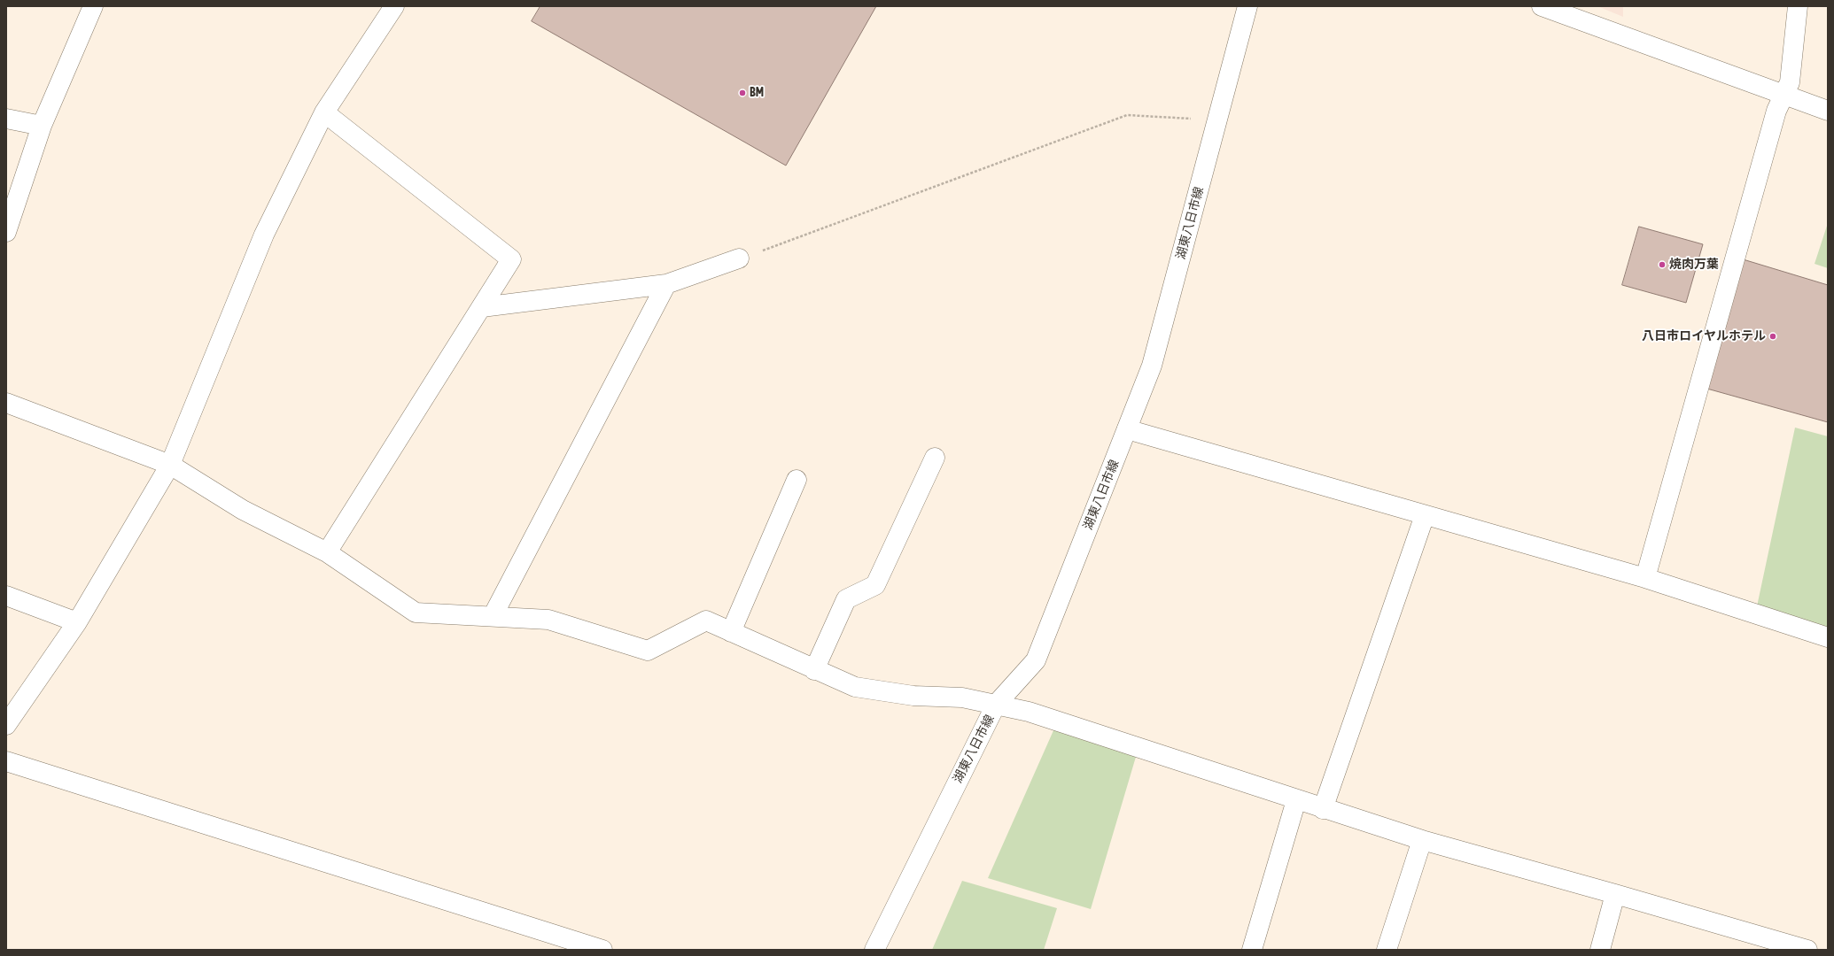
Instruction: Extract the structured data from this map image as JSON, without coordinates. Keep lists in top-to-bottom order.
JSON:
{
  "streets": {
    "street": ["湖東八日市線"]
  },
  "places": ["BM", "焼肉万葉", "八日市ロイヤルホテル"]
}
